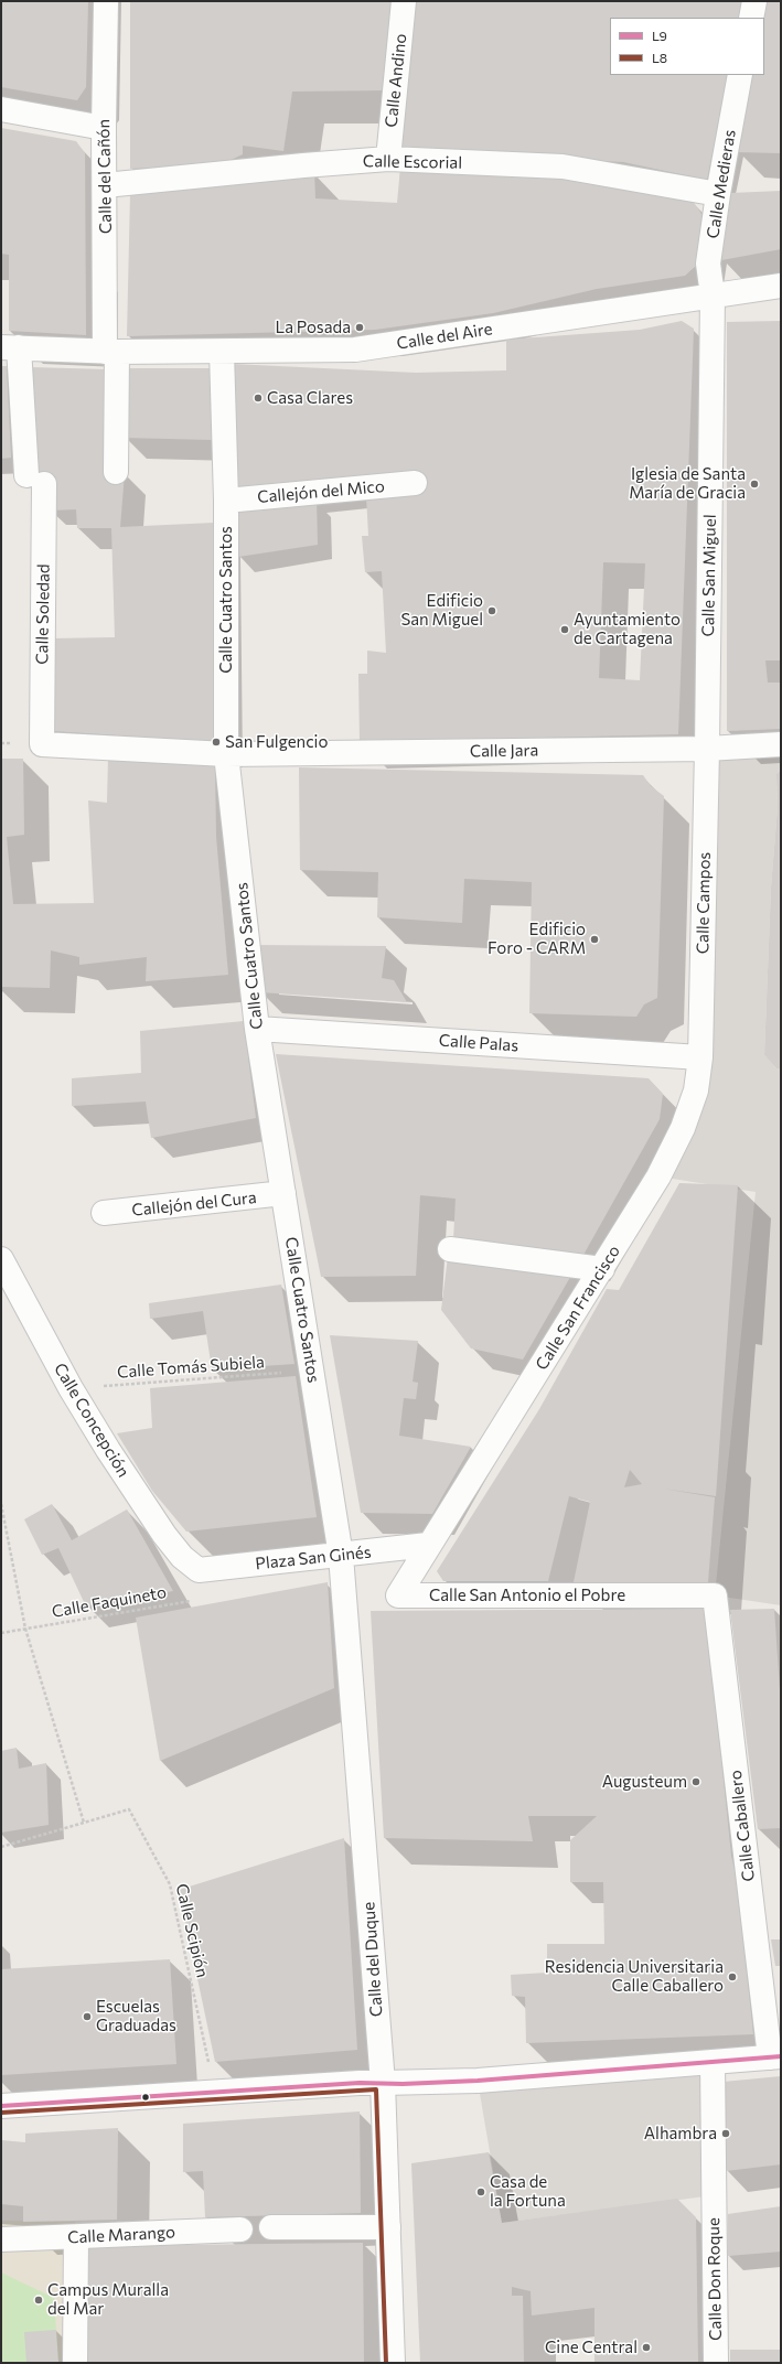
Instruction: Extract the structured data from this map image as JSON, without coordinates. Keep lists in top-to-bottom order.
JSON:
{
  "streets": {
    "street": [
      "Calle Andino",
      "Calle Escorial",
      "Calle del Cañón",
      "Calle Medieras",
      "Calle del Aire",
      "Callejón del Mico",
      "Calle San Miguel",
      "Calle Cuatro Santos",
      "Calle Soledad",
      "Calle Jara",
      "Calle Campos",
      "Calle Palas",
      "Callejón del Cura",
      "Calle San Francisco",
      "Calle Concepción",
      "Plaza San Ginés",
      "Calle San Antonio el Pobre",
      "Calle Caballero",
      "Calle del Duque",
      "Calle Marango",
      "Calle Don Roque"
    ],
    "path": ["Calle Tomás Subiela", "Calle Faquineto", "Calle Scipión"]
  },
  "crossings": [
    ["Calle Andino", "Calle Escorial"],
    ["Calle Escorial", "Calle del Cañón"],
    ["Calle Escorial", "Calle Medieras"],
    ["Calle del Cañón", "Calle del Aire"],
    ["Calle Medieras", "Calle del Aire"],
    ["Calle Medieras", "Calle San Miguel"],
    ["Calle del Aire", "Calle San Miguel"],
    ["Calle del Aire", "Calle Cuatro Santos"],
    ["Calle del Aire", "Calle Soledad"],
    ["Callejón del Mico", "Calle Cuatro Santos"],
    ["Calle San Miguel", "Calle Jara"],
    ["Calle San Miguel", "Calle Campos"],
    ["Calle Cuatro Santos", "Calle Jara"],
    ["Calle Cuatro Santos", "Calle Palas"],
    ["Calle Cuatro Santos", "Callejón del Cura"],
    ["Calle Cuatro Santos", "Calle Tomás Subiela"],
    ["Calle Cuatro Santos", "Plaza San Ginés"],
    ["Calle Cuatro Santos", "Calle del Duque"],
    ["Calle Soledad", "Calle Jara"],
    ["Calle Jara", "Calle Campos"],
    ["Calle Campos", "Calle Palas"],
    ["Calle Campos", "Calle San Francisco"],
    ["Calle Palas", "Calle San Francisco"],
    ["Calle San Francisco", "Plaza San Ginés"],
    ["Calle San Francisco", "Calle San Antonio el Pobre"],
    ["Calle Tomás Subiela", "Calle Concepción"],
    ["Calle Concepción", "Plaza San Ginés"],
    ["Calle Concepción", "Calle Faquineto"],
    ["Plaza San Ginés", "Calle San Antonio el Pobre"],
    ["Plaza San Ginés", "Calle Faquineto"],
    ["Plaza San Ginés", "Calle del Duque"],
    ["Calle San Antonio el Pobre", "Calle Caballero"]
  ],
  "places": [
    "La Posada",
    "Casa Clares",
    "Iglesia de Santa María de Gracia",
    "Edificio San Miguel",
    "Ayuntamiento de Cartagena",
    "San Fulgencio",
    "Edificio Foro - CARM",
    "Augusteum",
    "Residencia Universitaria Calle Caballero",
    "Escuelas Graduadas",
    "Alhambra",
    "Casa de la Fortuna",
    "Campus Muralla del Mar",
    "Cine Central"
  ],
  "lines": ["transit line L9", "transit line L8"],
  "legend": ["L9", "L8"]
}
